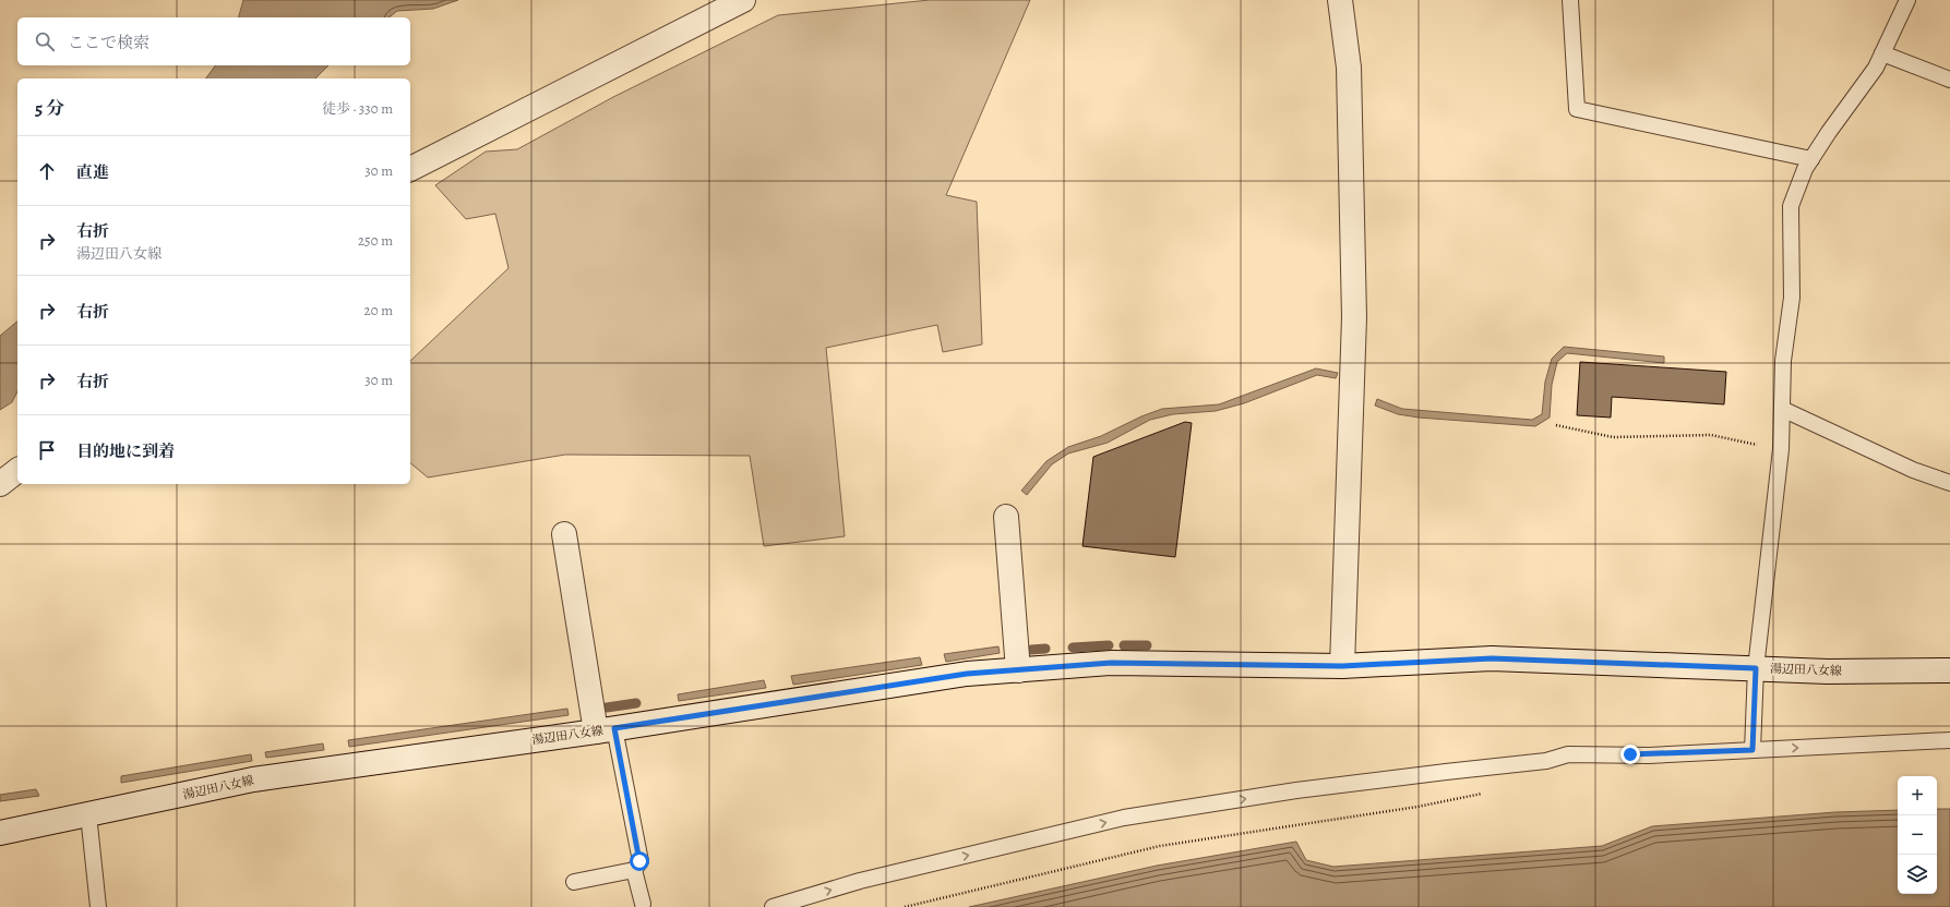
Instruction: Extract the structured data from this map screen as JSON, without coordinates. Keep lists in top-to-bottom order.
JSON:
{
  "streets": {
    "main road": ["湯辺田八女線"]
  },
  "page": {
    "search": "ここで検索",
    "heading": ["5 分", "徒歩 · 330 m"],
    "list": [
      ["直進", "30 m"],
      ["右折", "湯辺田八女線", "250 m"],
      ["右折", "20 m"],
      ["右折", "30 m"],
      "目的地に到着"
    ],
    "map_buttons": ["+", "−"]
  }
}
